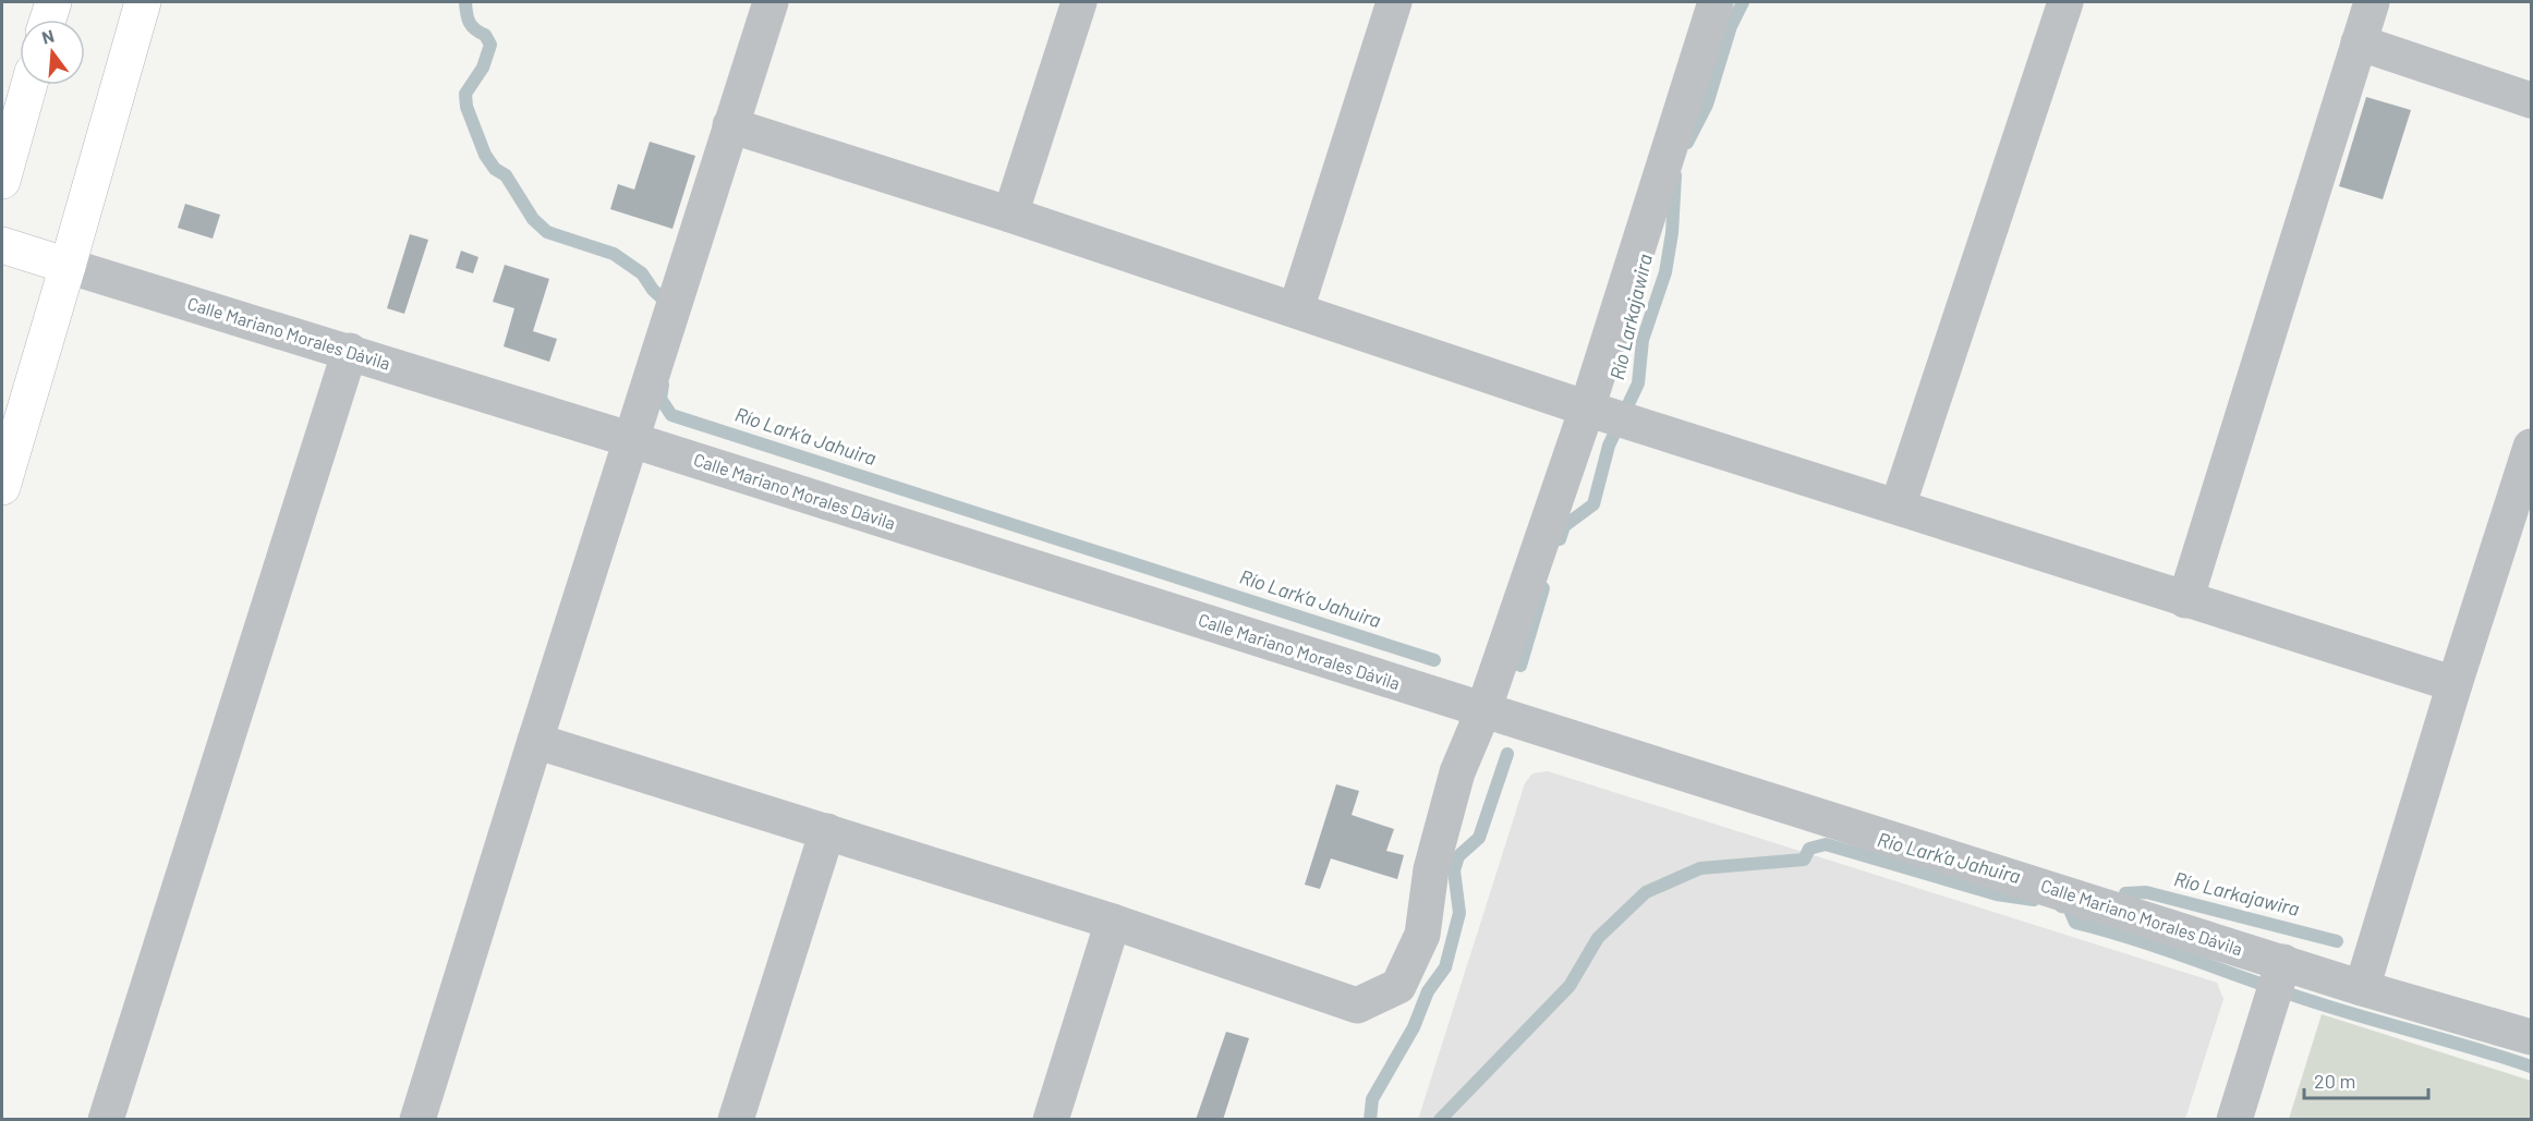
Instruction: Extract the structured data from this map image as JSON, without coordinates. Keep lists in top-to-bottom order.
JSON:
{
  "streets": {
    "street": ["Calle Mariano Morales Dávila"]
  },
  "water": ["Río Larkajawira", "Río Lark’a Jahuira"],
  "scale_bar": "20 m",
  "north": "top"
}
